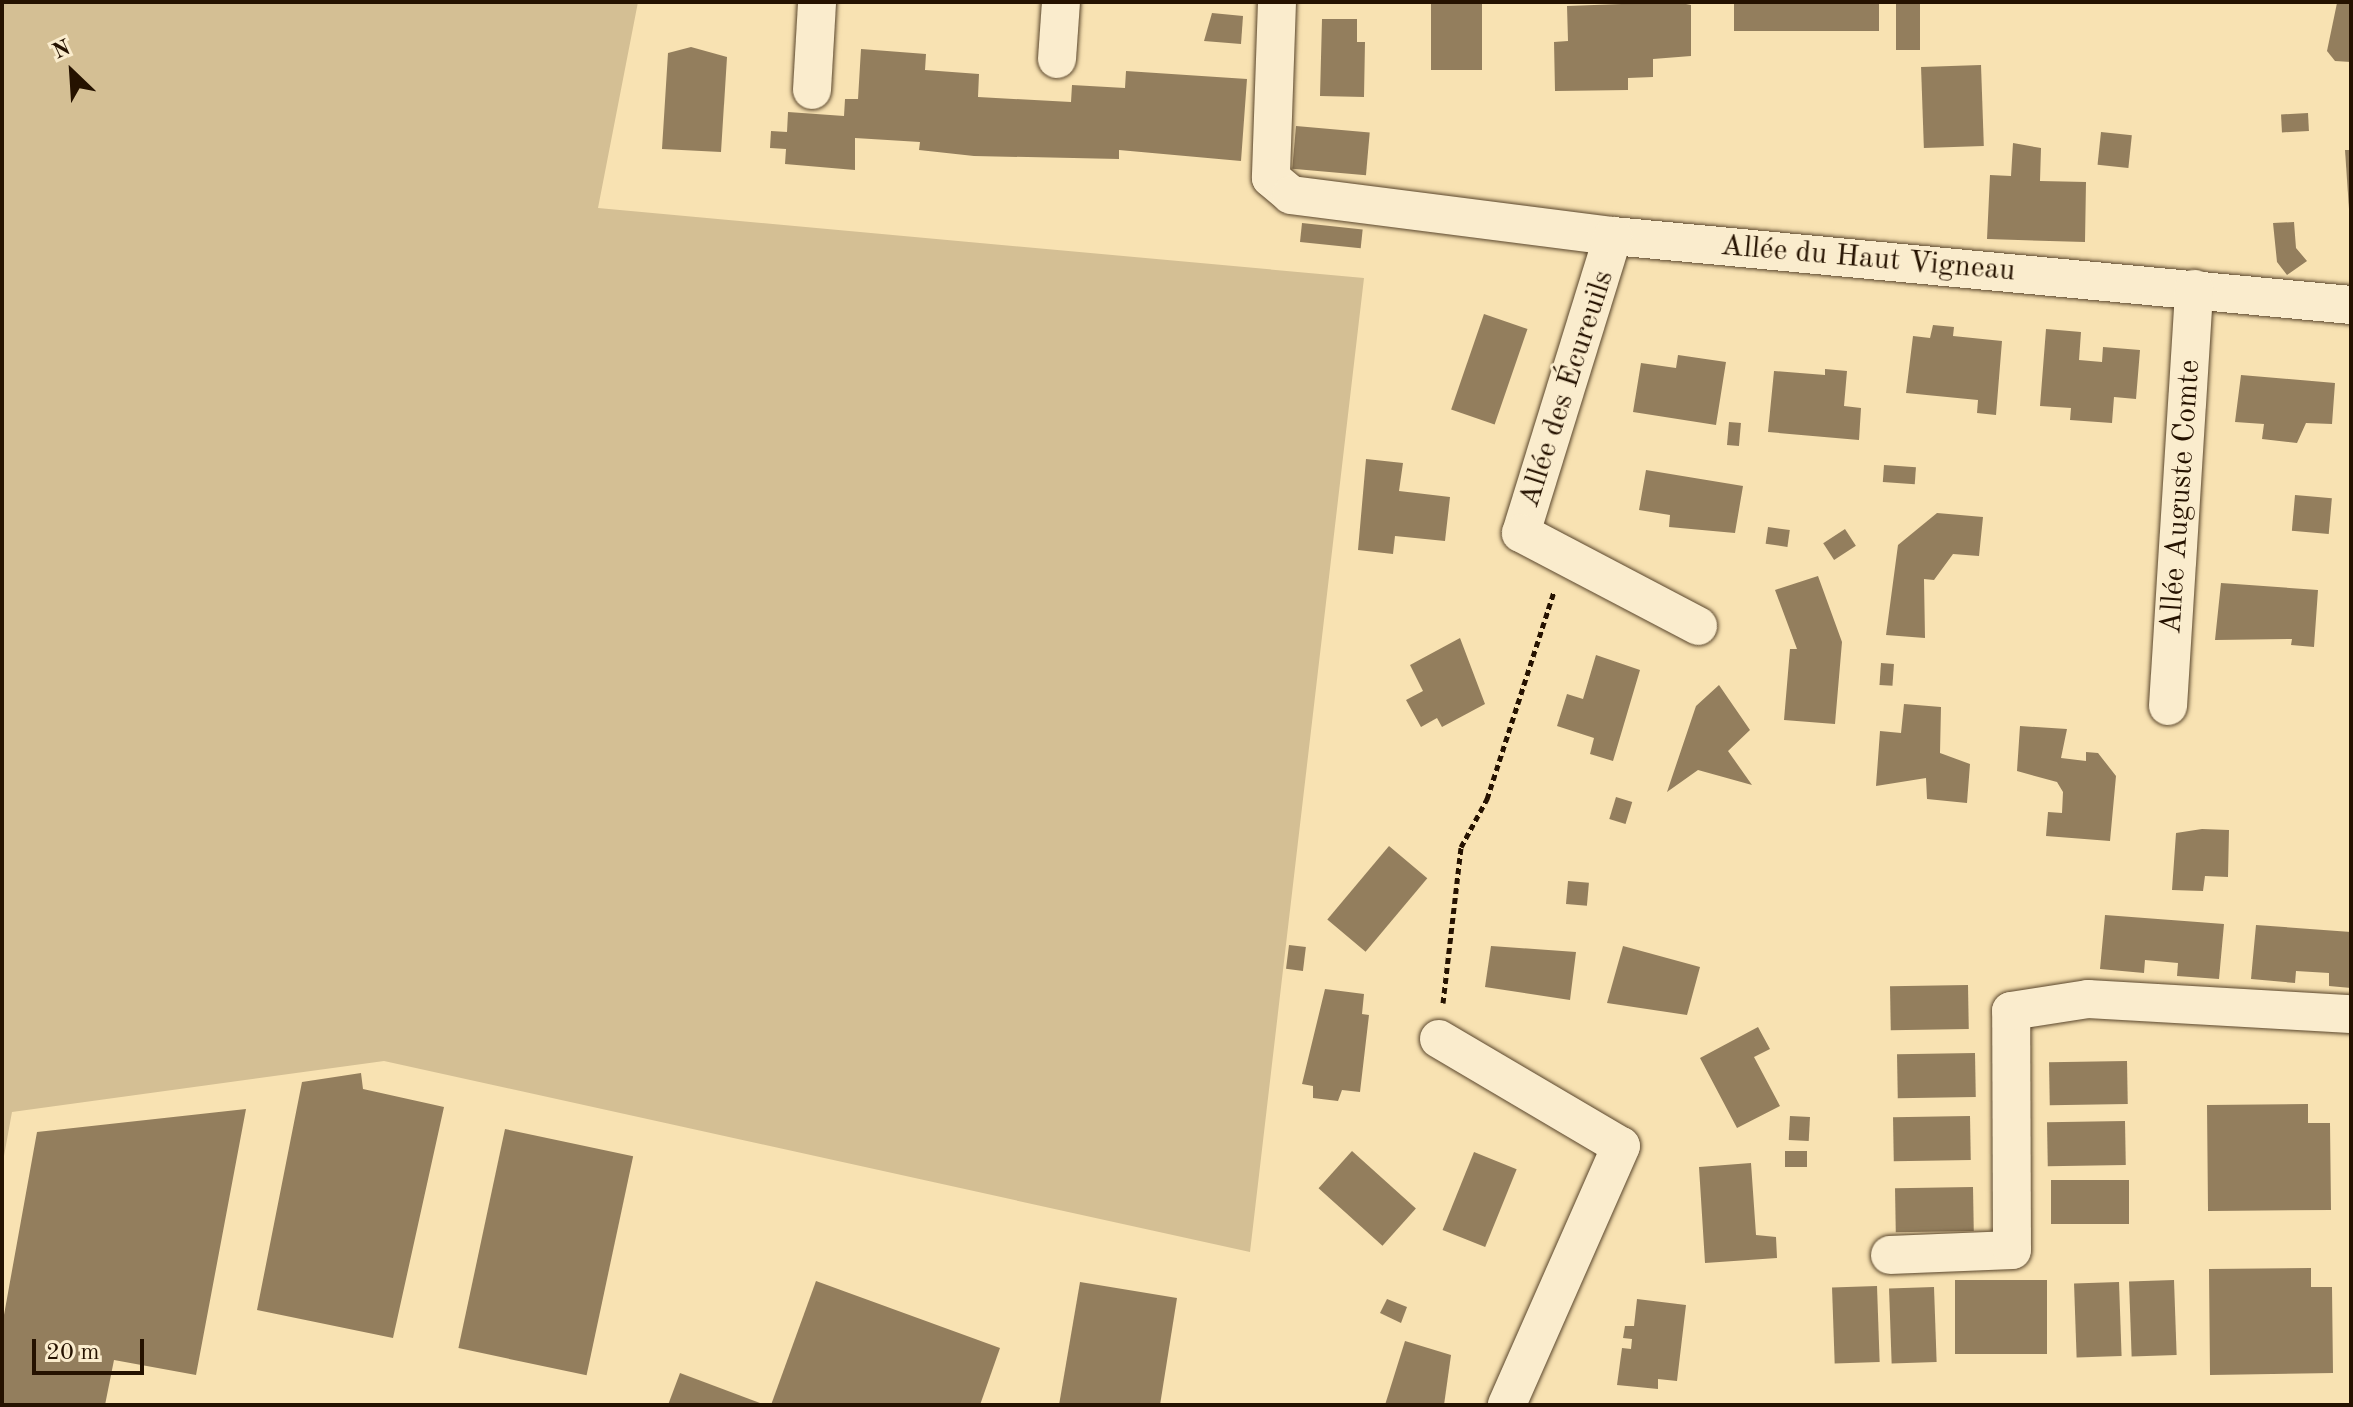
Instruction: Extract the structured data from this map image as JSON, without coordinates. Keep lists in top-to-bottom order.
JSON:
{
  "streets": {
    "street": ["Allée du Haut Vigneau", "Allée des Écureuils", "Allée Auguste Comte"]
  },
  "crossings": [
    ["Allée du Haut Vigneau", "Allée des Écureuils"],
    ["Allée du Haut Vigneau", "Allée Auguste Comte"]
  ],
  "scale_bar": "20 m",
  "north": "top left"
}
